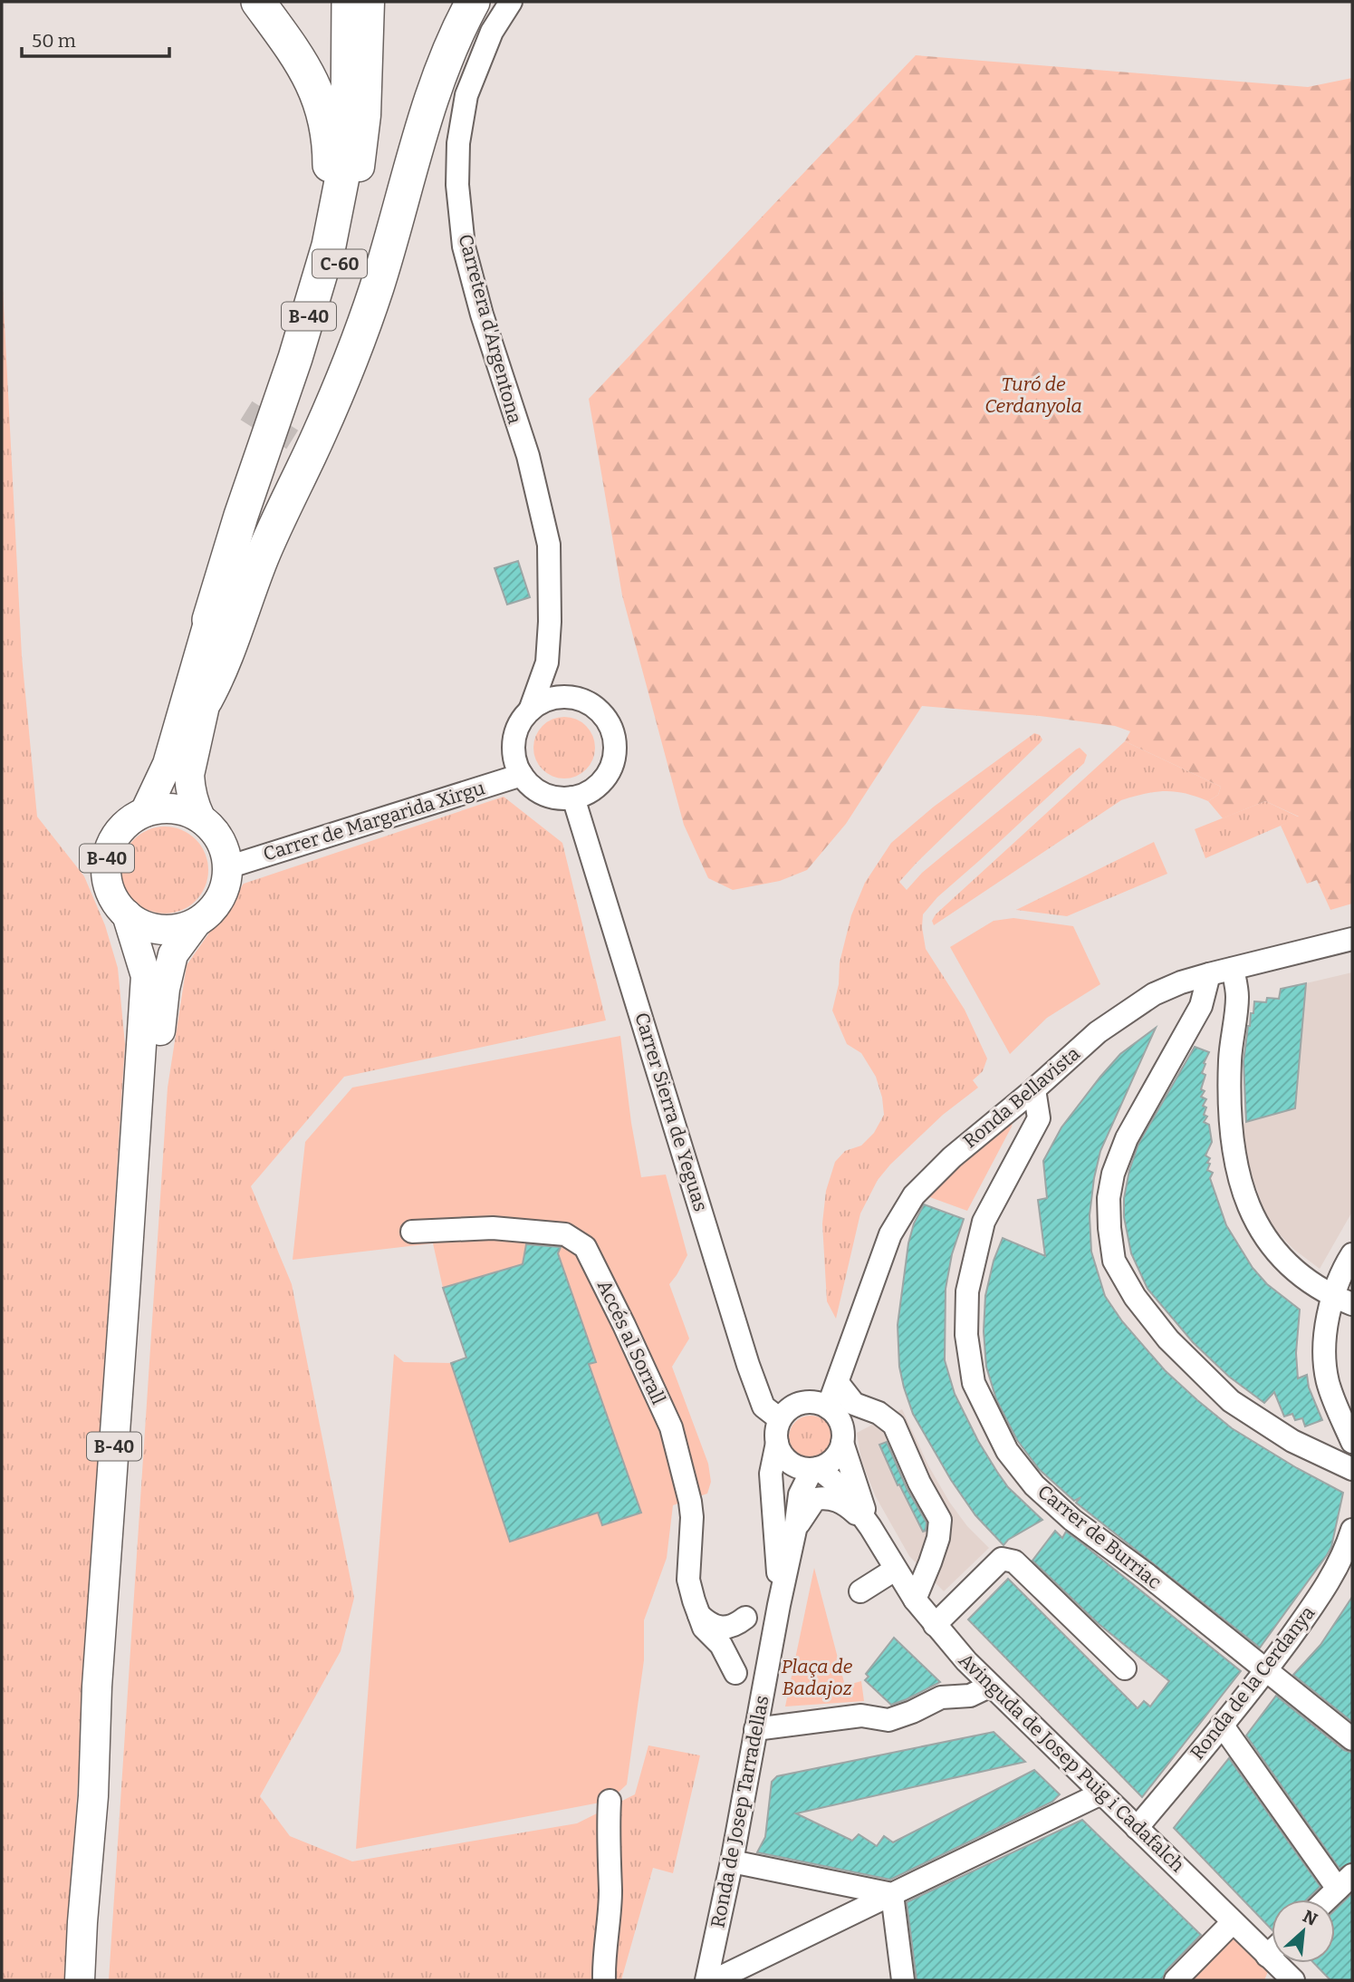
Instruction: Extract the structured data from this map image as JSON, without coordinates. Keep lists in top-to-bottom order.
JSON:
{
  "streets": {
    "highway": ["B-40"],
    "main road": ["C-60"],
    "street": [
      "Carretera d'Argentona",
      "Carrer de Margarida Xirgu",
      "Ronda Bellavista",
      "Carrer Sierra de Yeguas",
      "Accés al Sorrall",
      "Carrer de Burriac",
      "Ronda de la Cerdanya",
      "Avinguda de Josep Puig i Cadafalch",
      "Ronda de Josep Tarradellas"
    ]
  },
  "crossings": [
    ["C-60", "B-40"],
    ["B-40", "Carrer de Margarida Xirgu"],
    ["Carretera d'Argentona", "Carrer de Margarida Xirgu"],
    ["Carretera d'Argentona", "Carrer Sierra de Yeguas"],
    ["Carrer de Margarida Xirgu", "Carrer Sierra de Yeguas"],
    ["Ronda Bellavista", "Carrer Sierra de Yeguas"],
    ["Ronda Bellavista", "Carrer de Burriac"],
    ["Ronda Bellavista", "Avinguda de Josep Puig i Cadafalch"],
    ["Ronda Bellavista", "Ronda de Josep Tarradellas"],
    ["Carrer Sierra de Yeguas", "Avinguda de Josep Puig i Cadafalch"],
    ["Carrer Sierra de Yeguas", "Ronda de Josep Tarradellas"],
    ["Carrer de Burriac", "Ronda de la Cerdanya"],
    ["Ronda de la Cerdanya", "Avinguda de Josep Puig i Cadafalch"],
    ["Avinguda de Josep Puig i Cadafalch", "Ronda de Josep Tarradellas"]
  ],
  "parks": ["Turó de Cerdanyola", "Plaça de Badajoz"],
  "scale_bar": "50 m",
  "north": "top right"
}
